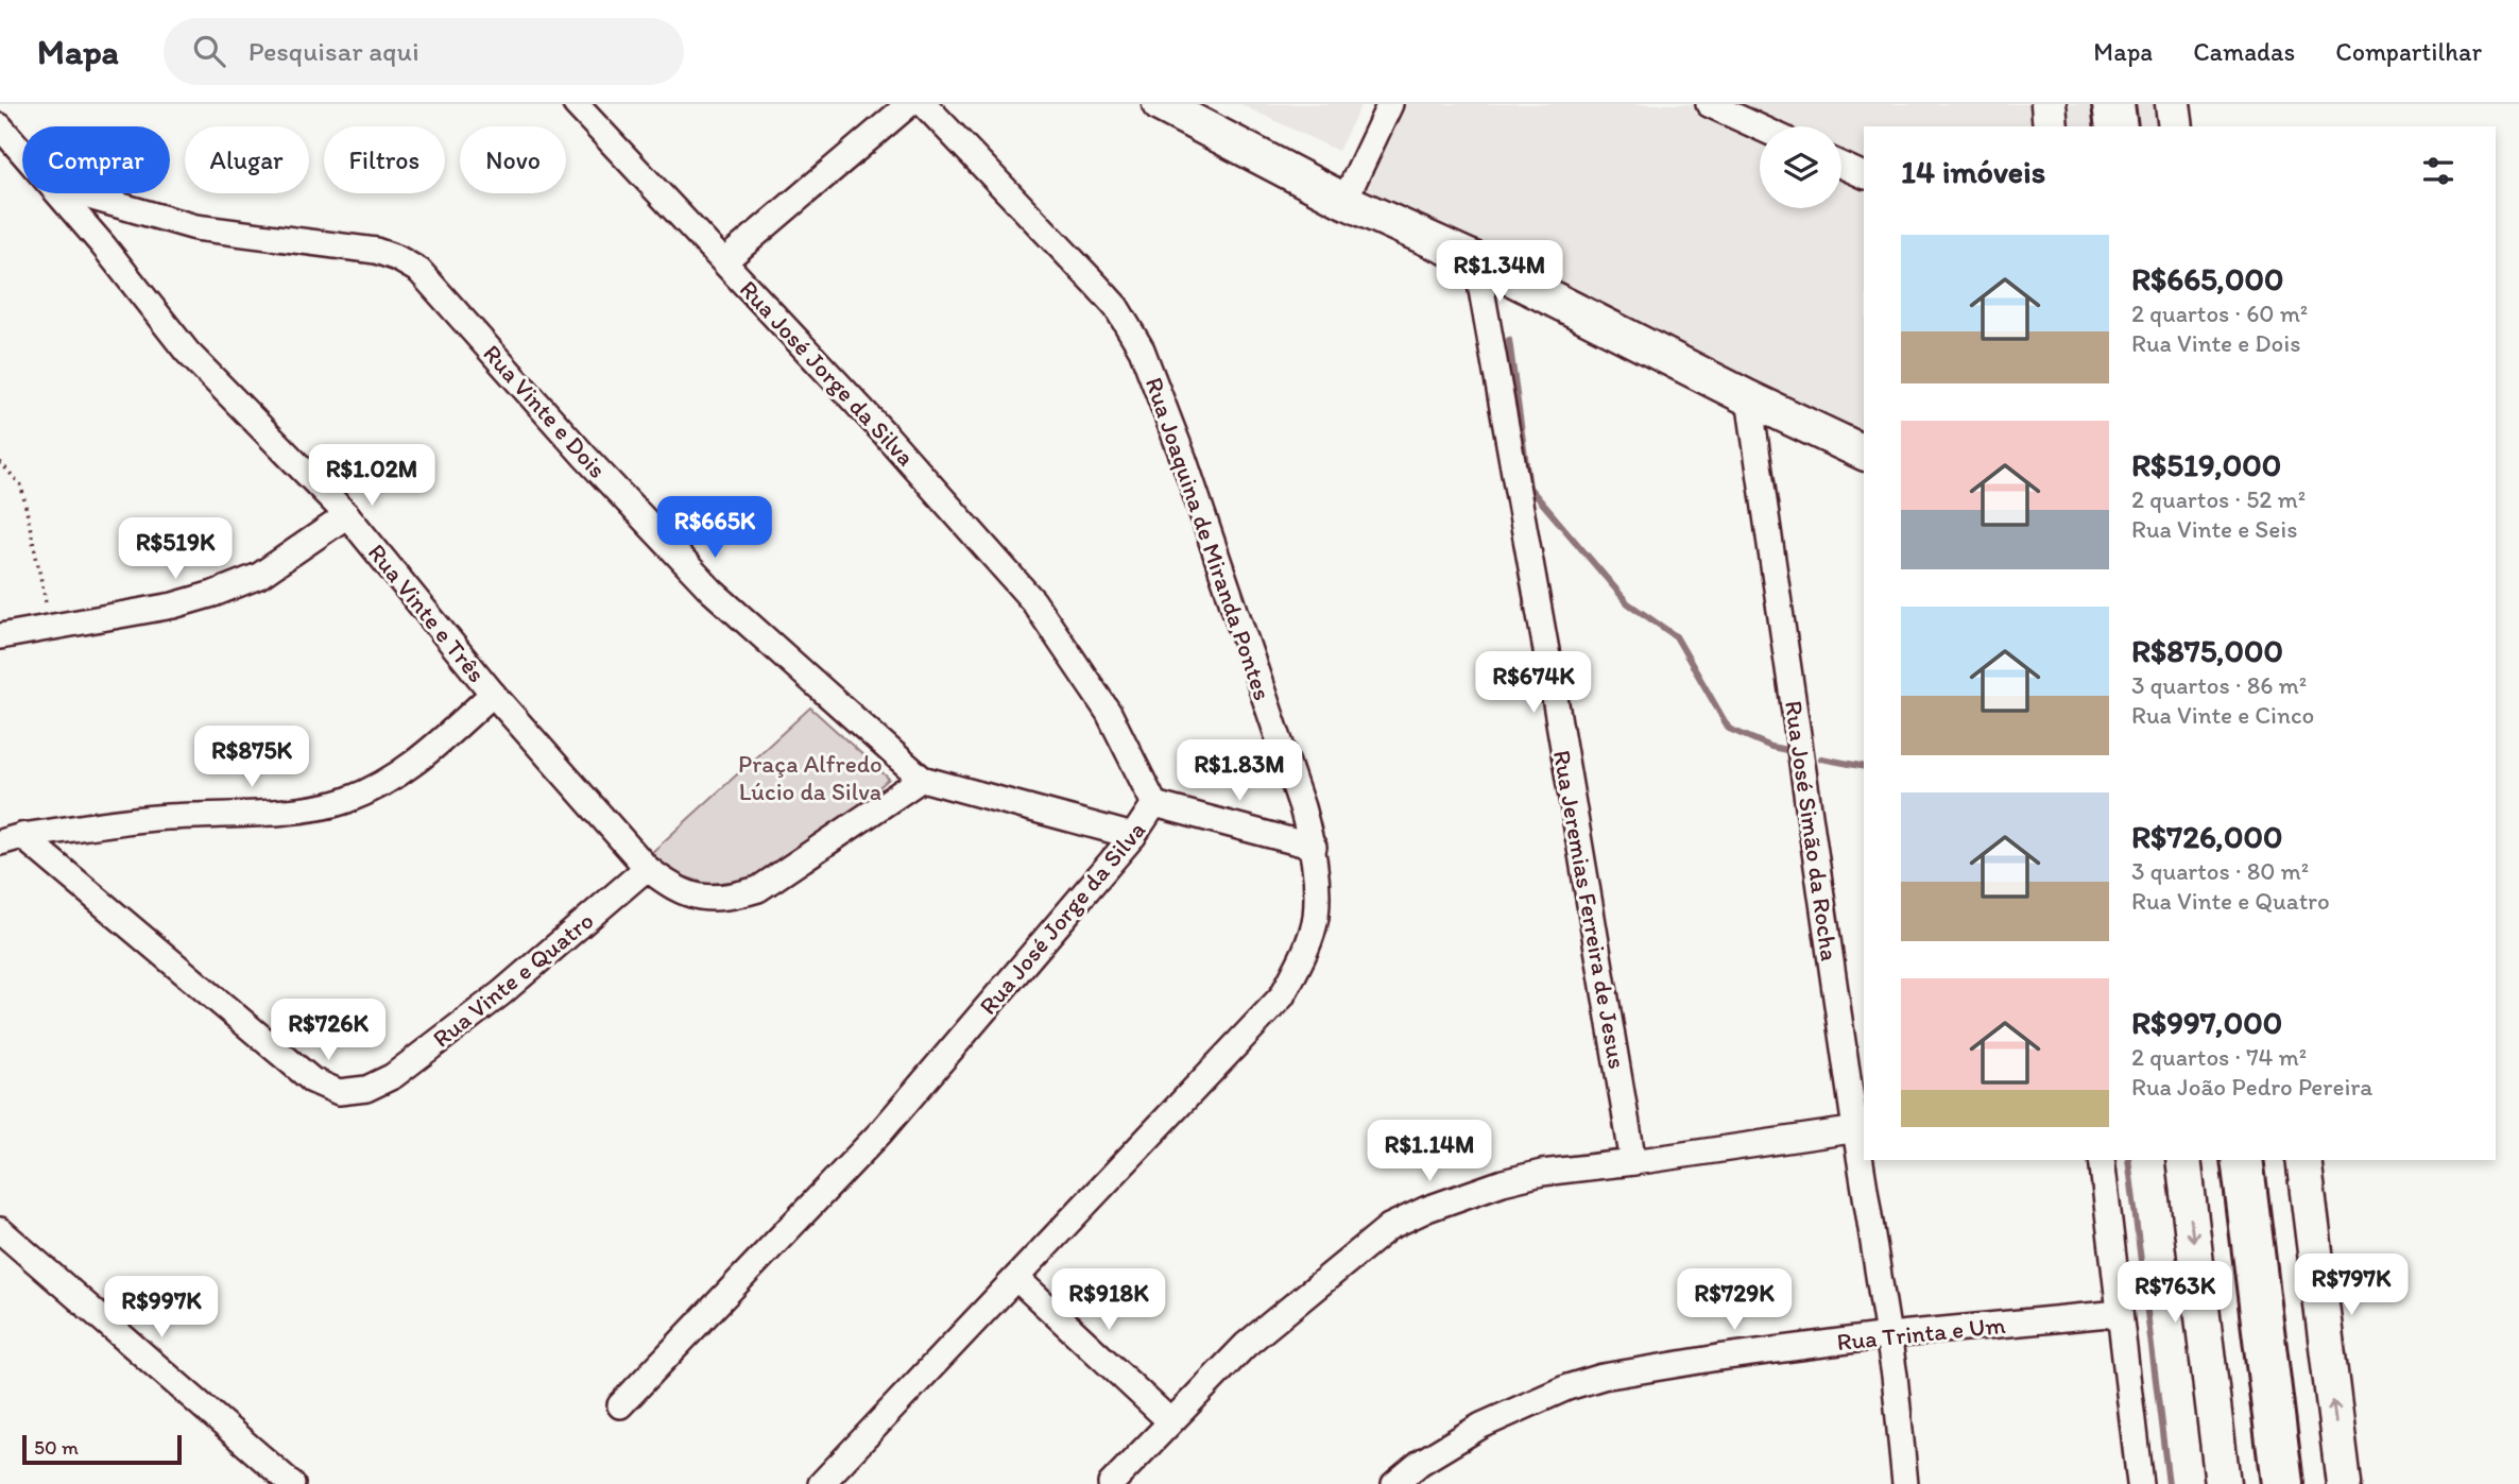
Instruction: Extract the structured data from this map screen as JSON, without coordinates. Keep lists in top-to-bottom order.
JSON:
{
  "streets": {
    "street": [
      "Rua José Jorge da Silva",
      "Rua Vinte e Dois",
      "Rua Joaquina de Miranda Pontes",
      "Rua Vinte e Três",
      "Rua José Simão da Rocha",
      "Rua Jeremias Ferreira de Jesus",
      "Rua Vinte e Quatro",
      "Rua Trinta e Um"
    ]
  },
  "crossings": [
    ["Rua José Jorge da Silva", "Rua Vinte e Dois"],
    ["Rua Vinte e Três", "Rua Vinte e Quatro"],
    ["Rua José Simão da Rocha", "Rua Trinta e Um"]
  ],
  "parks": ["Praça Alfredo Lúcio da Silva"],
  "scale_bar": "50 m",
  "page": {
    "header": "Mapa",
    "search": "Pesquisar aqui",
    "nav": ["Mapa", "Camadas", "Compartilhar"],
    "chip": [
      "Comprar",
      "Alugar",
      "Filtros",
      "Novo"
    ],
    "heading": "14 imóveis",
    "list": [
      {
        "name": "R$665,000",
        "note": "2 quartos · 60 m² · Rua Vinte e Dois"
      },
      {
        "name": "R$519,000",
        "note": "2 quartos · 52 m² · Rua Vinte e Seis"
      },
      {
        "name": "R$875,000",
        "note": "3 quartos · 86 m² · Rua Vinte e Cinco"
      },
      {
        "name": "R$726,000",
        "note": "3 quartos · 80 m² · Rua Vinte e Quatro"
      },
      {
        "name": "R$997,000",
        "note": "2 quartos · 74 m² · Rua João Pedro Pereira"
      }
    ],
    "price": [
      "R$1.34M",
      "R$1.02M",
      "R$665K",
      "R$519K",
      "R$674K",
      "R$875K",
      "R$1.83M",
      "R$726K",
      "R$1.14M",
      "R$797K",
      "R$763K",
      "R$918K",
      "R$729K",
      "R$997K"
    ],
    "scale": "50 m"
  }
}
